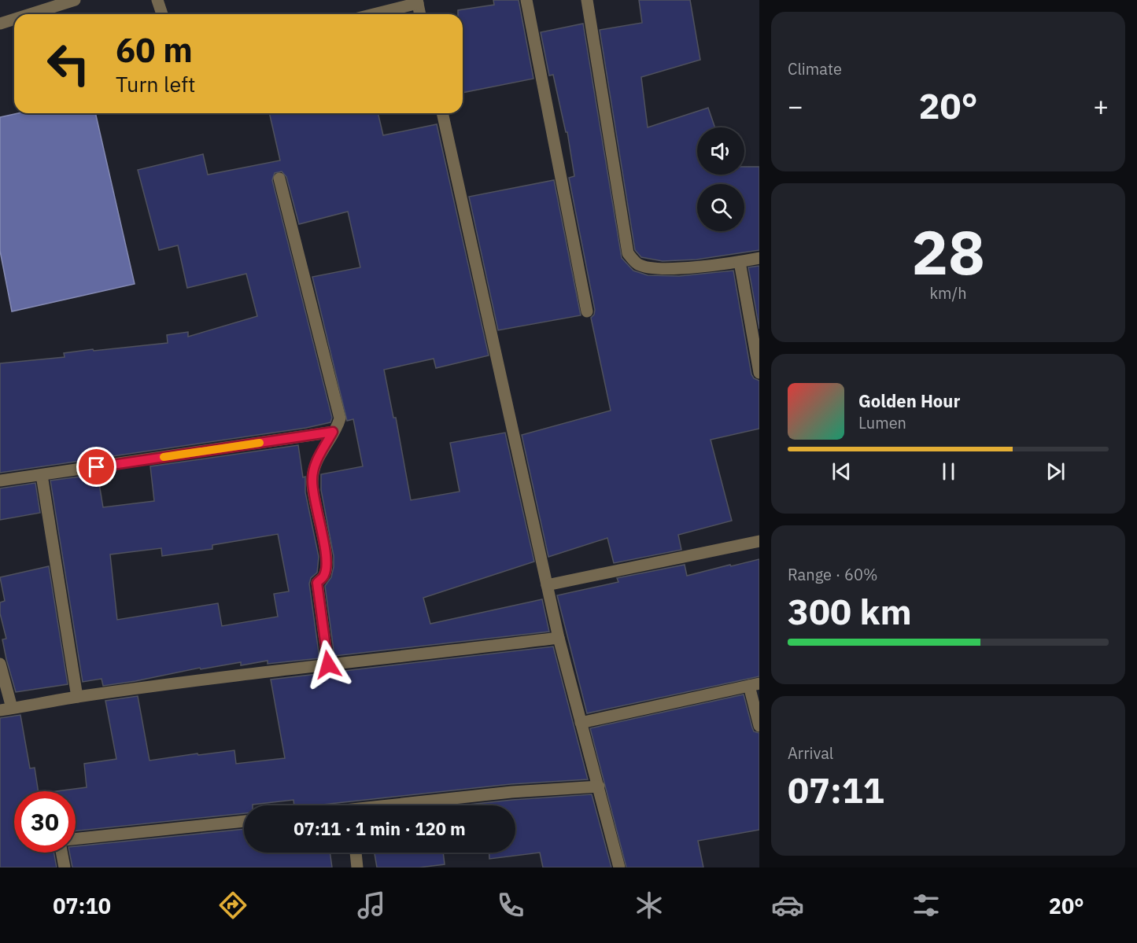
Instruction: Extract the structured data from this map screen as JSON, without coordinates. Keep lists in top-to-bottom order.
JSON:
{
  "page": {
    "tile": [
      "Climate",
      ["28", "km/h"],
      ["Range · 60%", "300 km"],
      ["Arrival", "07:11"]
    ],
    "turn": ["60 m", "Turn left"],
    "heat": ["−", "20°", "+"],
    "song": ["Golden Hour", "Lumen"],
    "limit": "30",
    "trip": "07:11 · 1 min · 120 m",
    "tabs": ["07:10", "20°"]
  }
}
